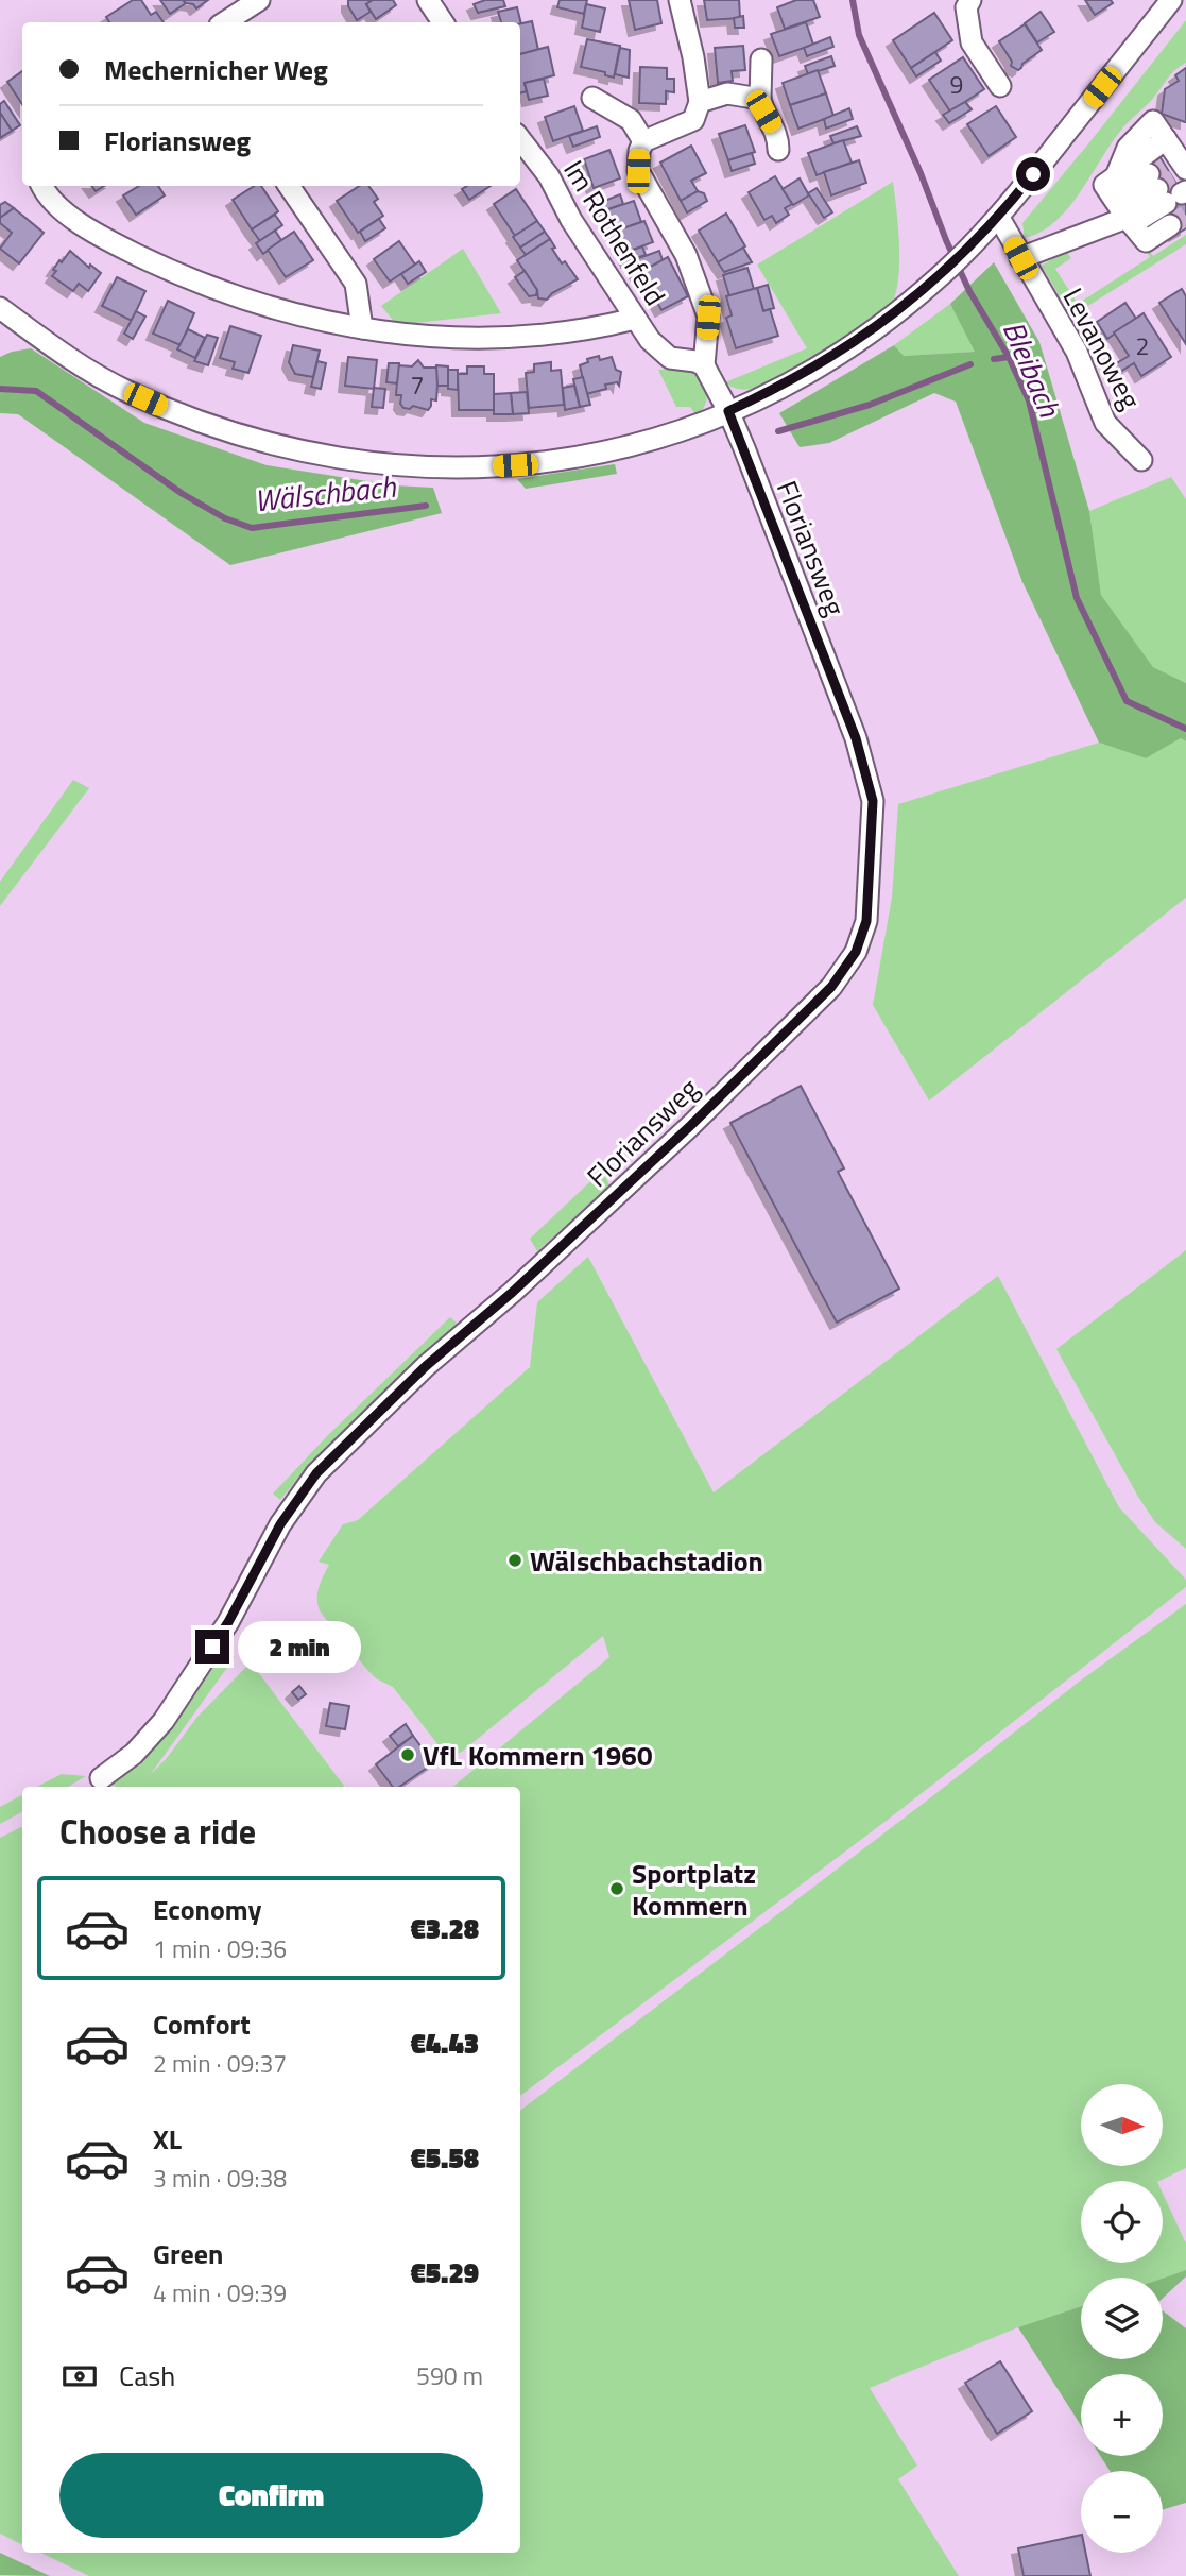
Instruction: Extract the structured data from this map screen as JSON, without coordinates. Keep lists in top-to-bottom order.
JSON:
{
  "streets": {
    "street": ["Im Rothenfeld", "Levanoweg", "Floriansweg"]
  },
  "water": ["Bleibach", "Wälschbach"],
  "places": ["Wälschbachstadion", "VfL Kommern 1960", "Sportplatz Kommern"],
  "house_numbers": ["9", "2", "7"],
  "north": "right",
  "page": {
    "banner": ["Mechernicher Weg", "Floriansweg"],
    "bubble": "2 min",
    "heading": "Choose a ride",
    "list": [
      {
        "name": "Economy",
        "note": "1 min · 09:36",
        "value": "€3.28"
      },
      {
        "name": "Comfort",
        "note": "2 min · 09:37",
        "value": "€4.43"
      },
      {
        "name": "XL",
        "note": "3 min · 09:38",
        "value": "€5.58"
      },
      {
        "name": "Green",
        "note": "4 min · 09:39",
        "value": "€5.29"
      }
    ],
    "map_buttons": ["+", "−"],
    "pay": ["Cash", "590 m"],
    "buttons": "Confirm"
  }
}
